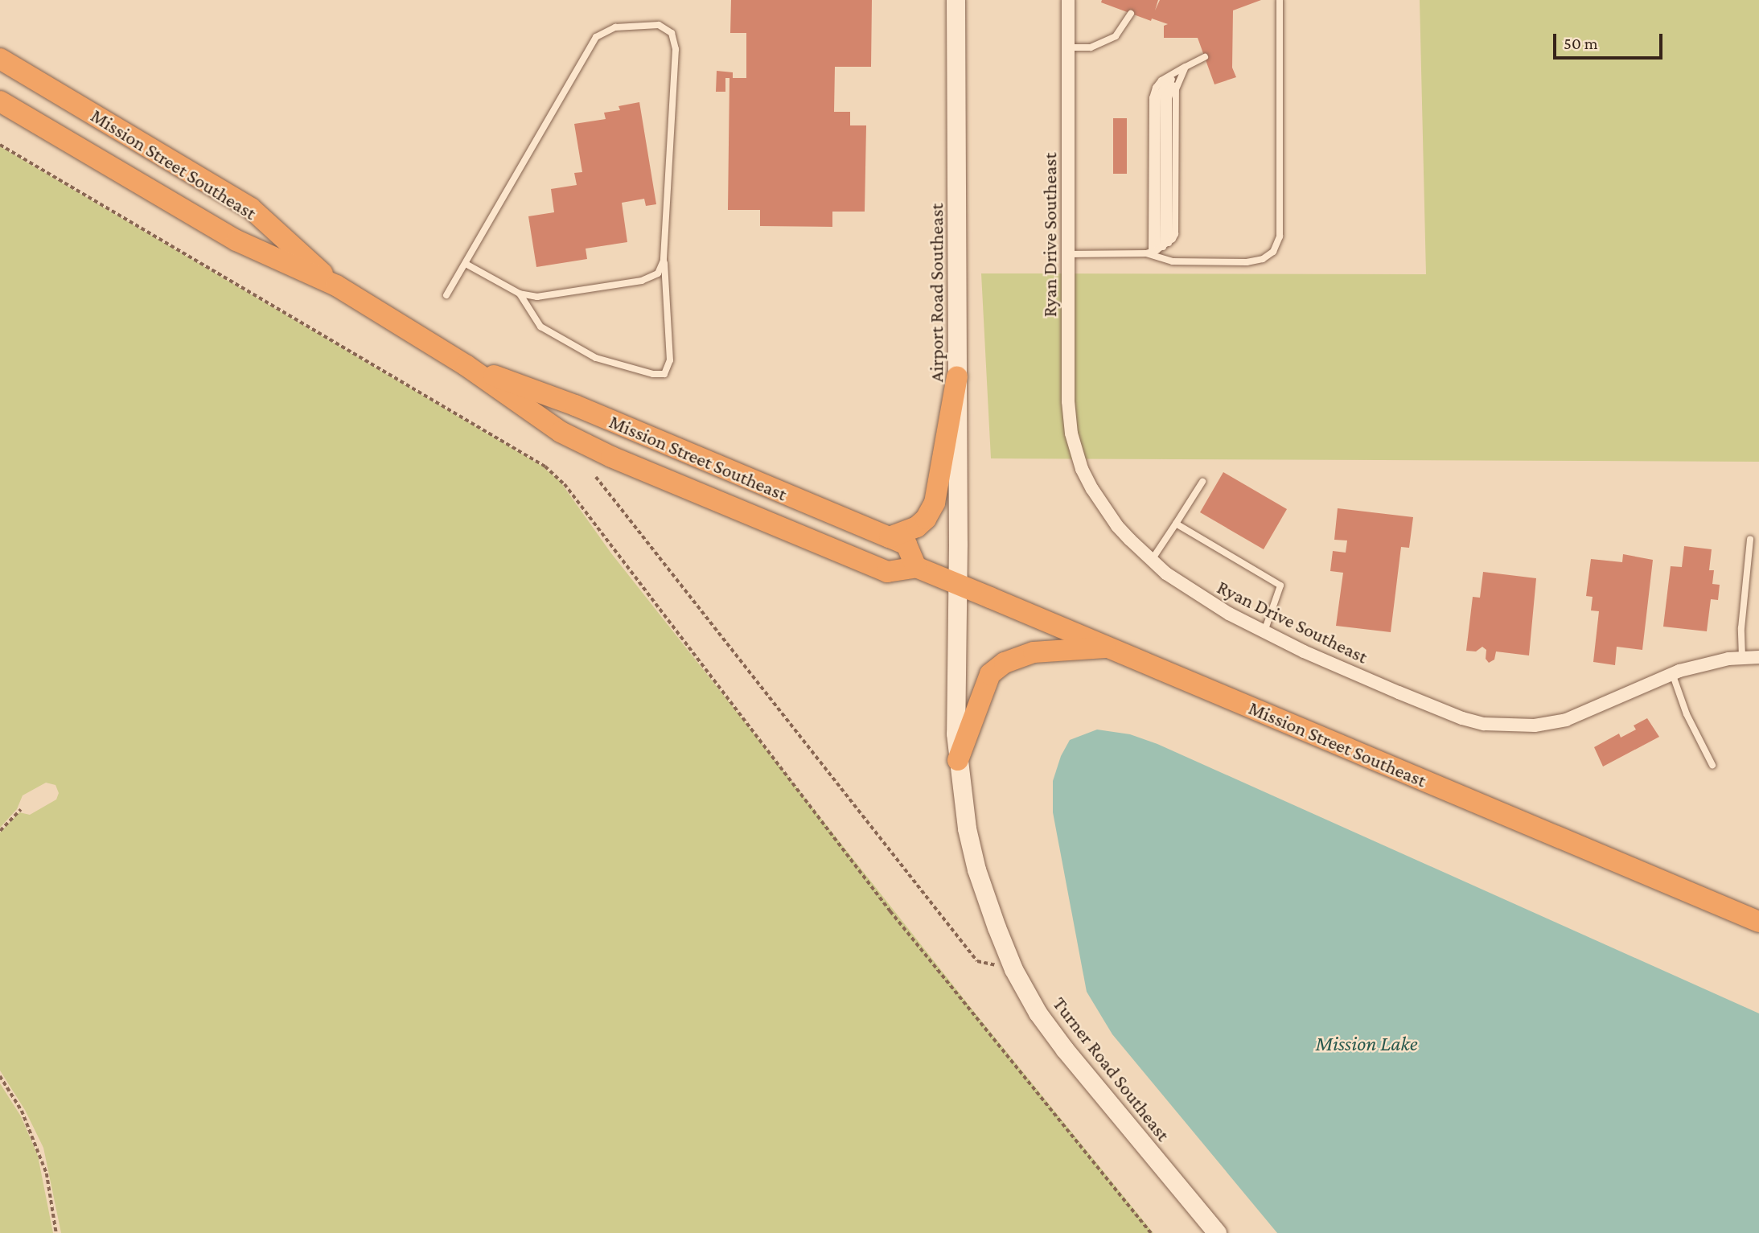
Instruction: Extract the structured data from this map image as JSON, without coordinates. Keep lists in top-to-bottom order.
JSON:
{
  "streets": {
    "highway": ["Mission Street Southeast"],
    "main road": ["Airport Road Southeast", "Turner Road Southeast"],
    "street": ["Ryan Drive Southeast"]
  },
  "crossings": [
    ["Mission Street Southeast", "Airport Road Southeast"],
    ["Mission Street Southeast", "Turner Road Southeast"],
    ["Airport Road Southeast", "Turner Road Southeast"]
  ],
  "water": ["Mission Lake"],
  "scale_bar": "50 m"
}
